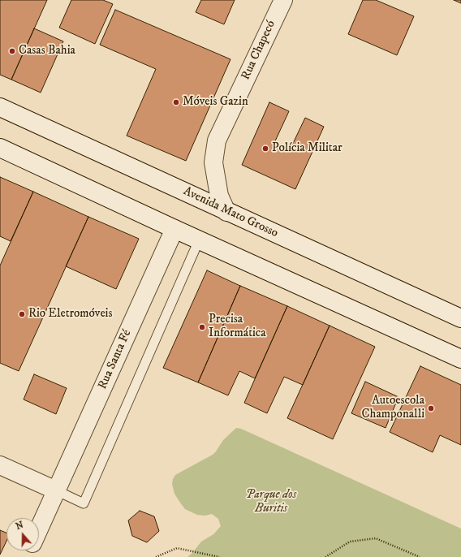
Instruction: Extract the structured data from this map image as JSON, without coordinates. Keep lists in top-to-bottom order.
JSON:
{
  "streets": {
    "main road": ["Rua Chapecó", "Avenida Mato Grosso", "Rua Santa Fé"]
  },
  "crossings": [
    ["Rua Chapecó", "Avenida Mato Grosso"]
  ],
  "parks": ["Parque dos Buritis"],
  "places": [
    "Casas Bahia",
    "Móveis Gazin",
    "Polícia Militar",
    "Rio Eletromóveis",
    "Precisa Informática",
    "Autoescola Champonalli"
  ],
  "north": "top"
}
